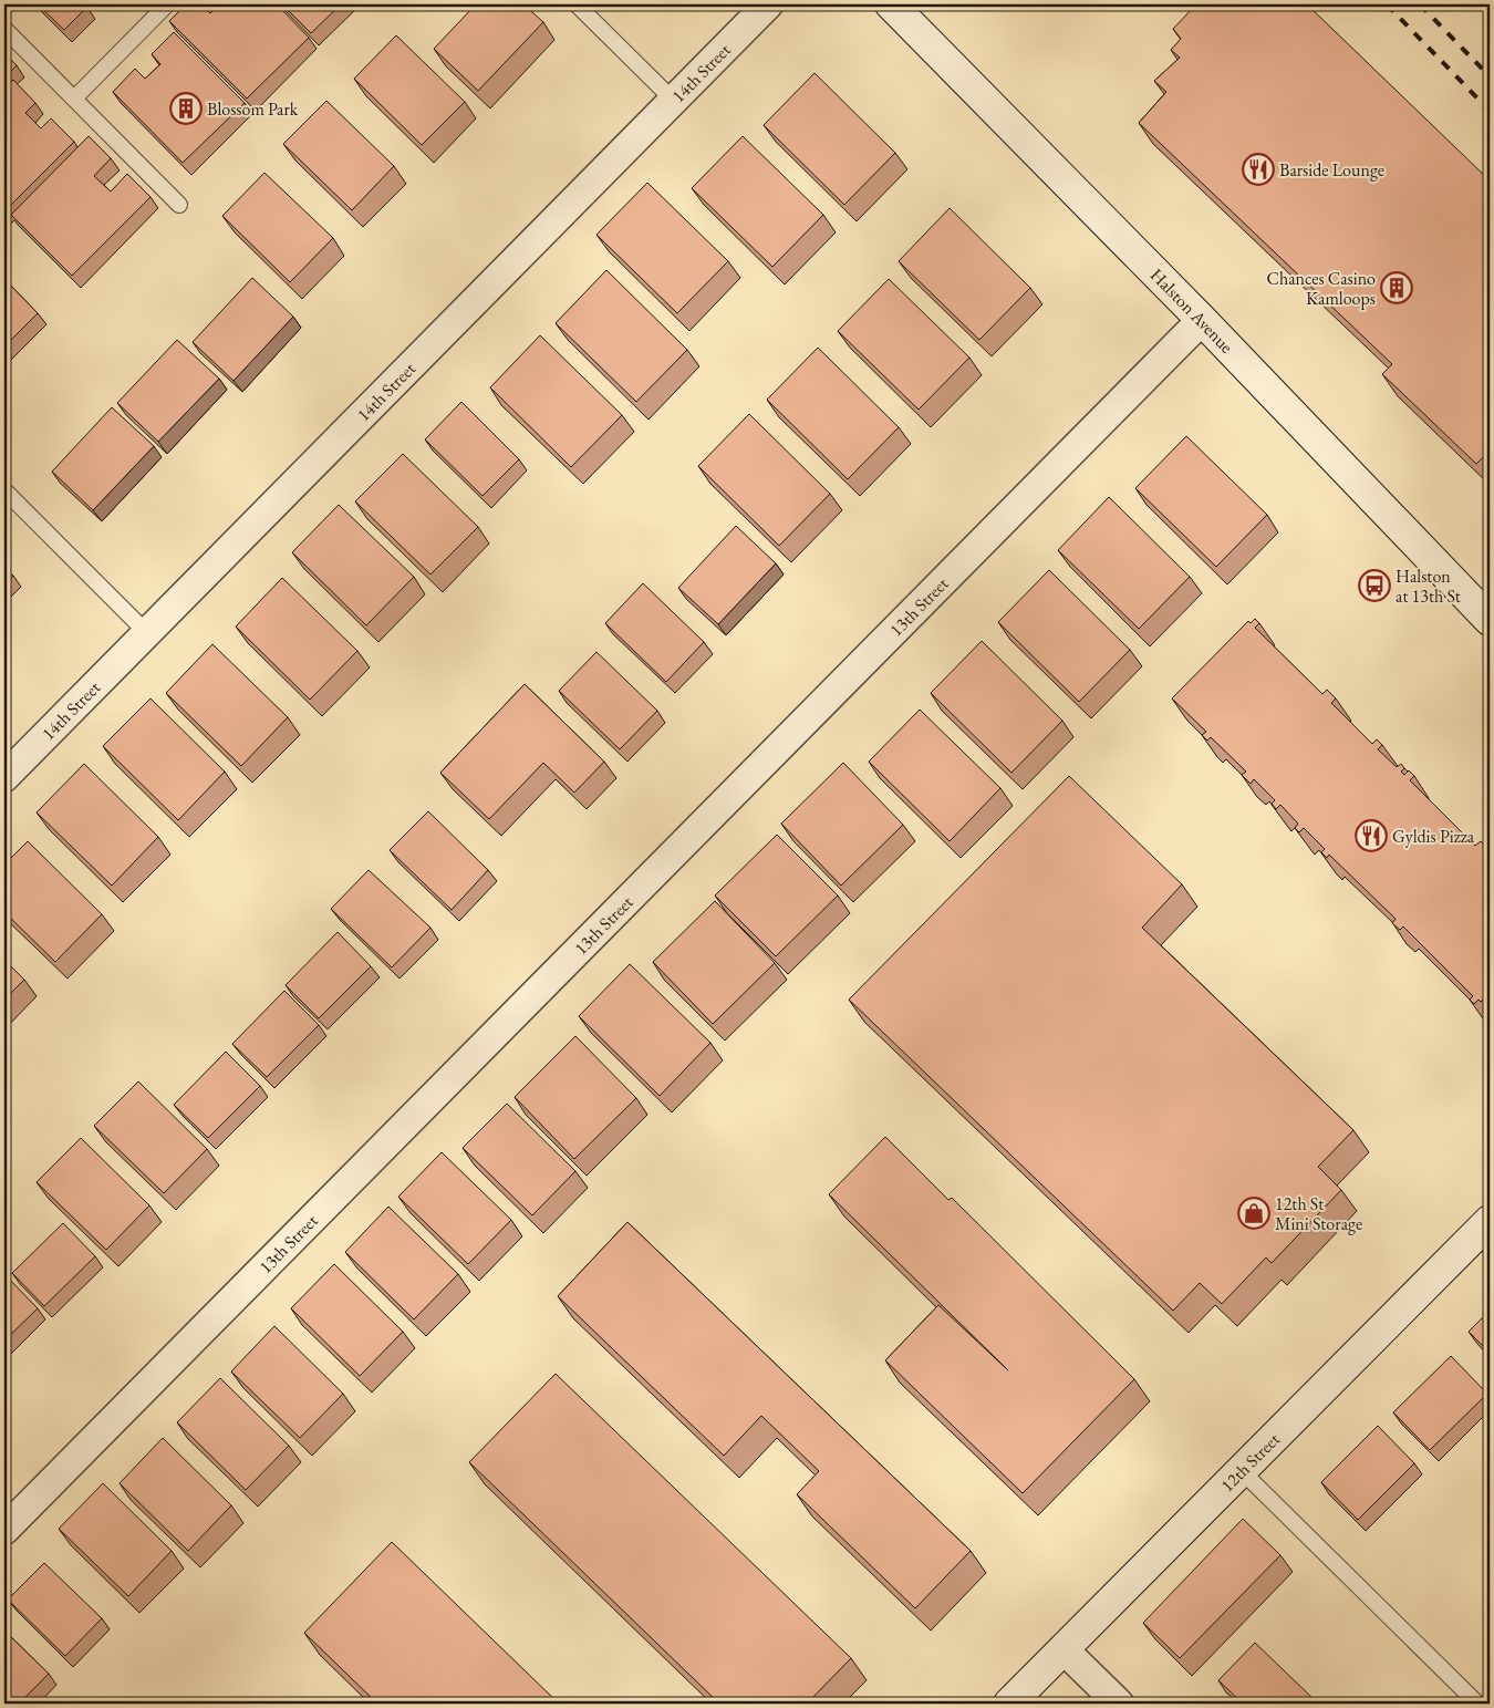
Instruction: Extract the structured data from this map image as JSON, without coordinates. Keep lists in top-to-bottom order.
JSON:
{
  "streets": {
    "main road": ["Halston Avenue", "12th Street"],
    "street": ["14th Street", "13th Street"]
  },
  "crossings": [
    ["Halston Avenue", "13th Street"]
  ],
  "places": {
    "building": ["Blossom Park", "Chances Casino Kamloops"],
    "restaurant": ["Barside Lounge", "Gyldis Pizza"],
    "bus stop": ["Halston at 13th St"],
    "shop": ["12th St Mini Storage"]
  }
}
